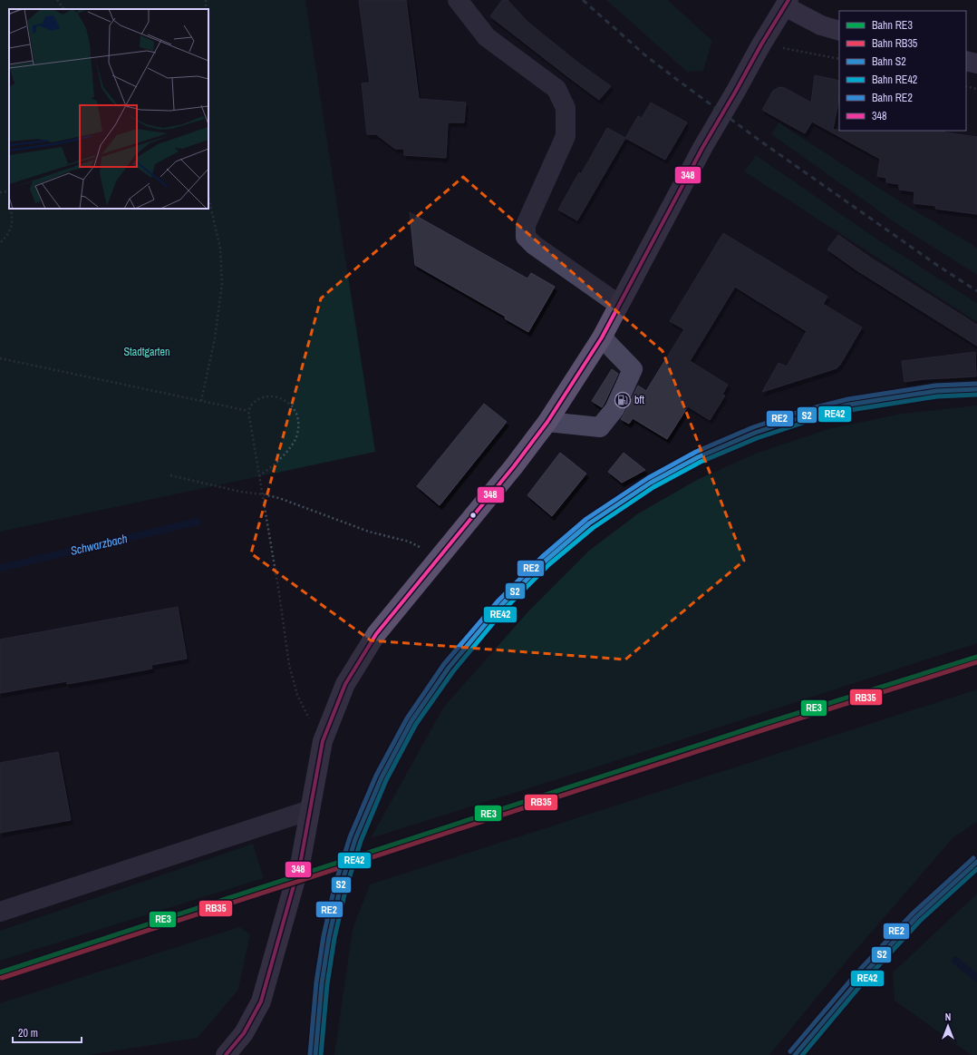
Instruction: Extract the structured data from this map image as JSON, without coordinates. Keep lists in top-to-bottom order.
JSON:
{
  "water": ["Schwarzbach"],
  "parks": ["Stadtgarten"],
  "places": {
    "fuel station": ["bft"]
  },
  "lines": [
    "transit line 348",
    "rail line RE2",
    "rail line S2",
    "rail line RE42",
    "rail line RE3",
    "rail line RB35"
  ],
  "legend": [
    "Bahn RE3",
    "Bahn RB35",
    "Bahn S2",
    "Bahn RE42",
    "Bahn RE2",
    "348"
  ],
  "scale_bar": "20 m",
  "north": "top"
}
